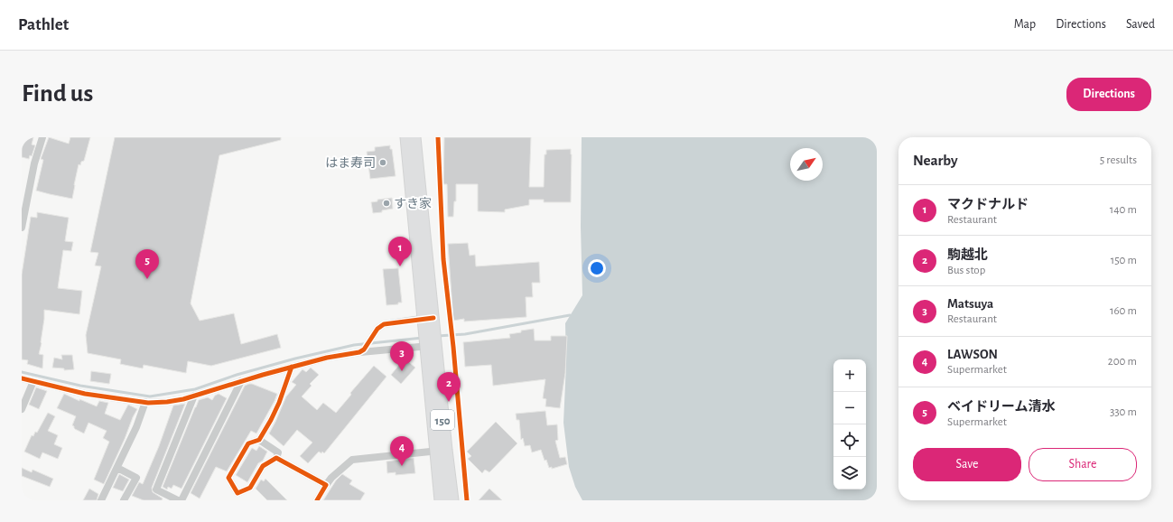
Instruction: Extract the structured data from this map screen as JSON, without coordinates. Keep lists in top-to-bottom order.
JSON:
{
  "streets": {
    "highway": ["150"]
  },
  "places": ["はま寿司", "すき家"],
  "north": "top right",
  "page": {
    "header": "Pathlet",
    "nav": ["Map", "Directions", "Saved"],
    "buttons": [
      "Directions",
      ["Save", "Share"]
    ],
    "title": "Find us",
    "heading": ["Nearby", "5 results"],
    "list": [
      {
        "mark": "1",
        "name": "マクドナルド",
        "note": "Restaurant",
        "value": "140 m"
      },
      {
        "mark": "2",
        "name": "駒越北",
        "note": "Bus stop",
        "value": "150 m"
      },
      {
        "mark": "3",
        "name": "Matsuya",
        "note": "Restaurant",
        "value": "160 m"
      },
      {
        "mark": "4",
        "name": "LAWSON",
        "note": "Supermarket",
        "value": "200 m"
      },
      {
        "mark": "5",
        "name": "ベイドリーム清水",
        "note": "Supermarket",
        "value": "330 m"
      }
    ],
    "pins": [
      "1",
      "5",
      "3",
      "2",
      "4"
    ],
    "map_buttons": ["+", "−"]
  }
}
